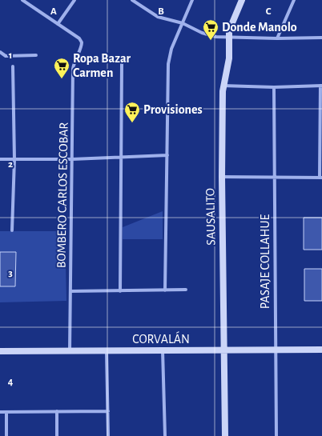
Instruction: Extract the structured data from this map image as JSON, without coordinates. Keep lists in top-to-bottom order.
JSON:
{
  "streets": {
    "street": [
      "BOMBERO CARLOS ESCOBAR",
      "SAUSALITO",
      "PASAJE COLLAHUE",
      "CORVALÁN"
    ]
  },
  "crossings": [
    ["BOMBERO CARLOS ESCOBAR", "CORVALÁN"],
    ["SAUSALITO", "CORVALÁN"],
    ["PASAJE COLLAHUE", "CORVALÁN"]
  ],
  "places": {
    "supermarket": ["Donde Manolo", "Ropa Bazar Carmen", "Provisiones"]
  },
  "grid": {
    "columns": ["A", "B", "C"],
    "rows": [
      "1",
      "2",
      "3",
      "4"
    ]
  }
}
